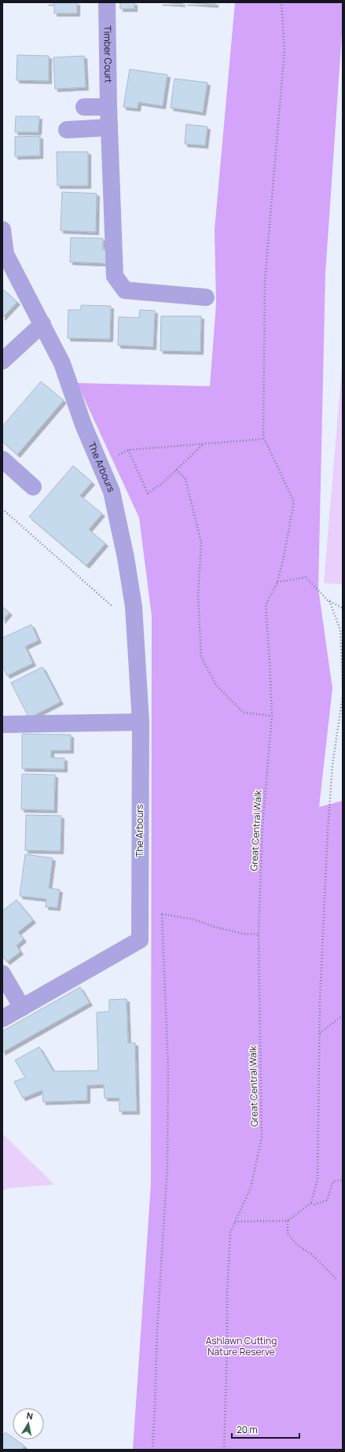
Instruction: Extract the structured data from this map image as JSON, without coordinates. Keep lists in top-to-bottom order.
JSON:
{
  "streets": {
    "street": ["Timber Court", "The Arbours"],
    "path": ["Great Central Walk"]
  },
  "parks": ["Ashlawn Cutting Nature Reserve"],
  "scale_bar": "20 m",
  "north": "top"
}
